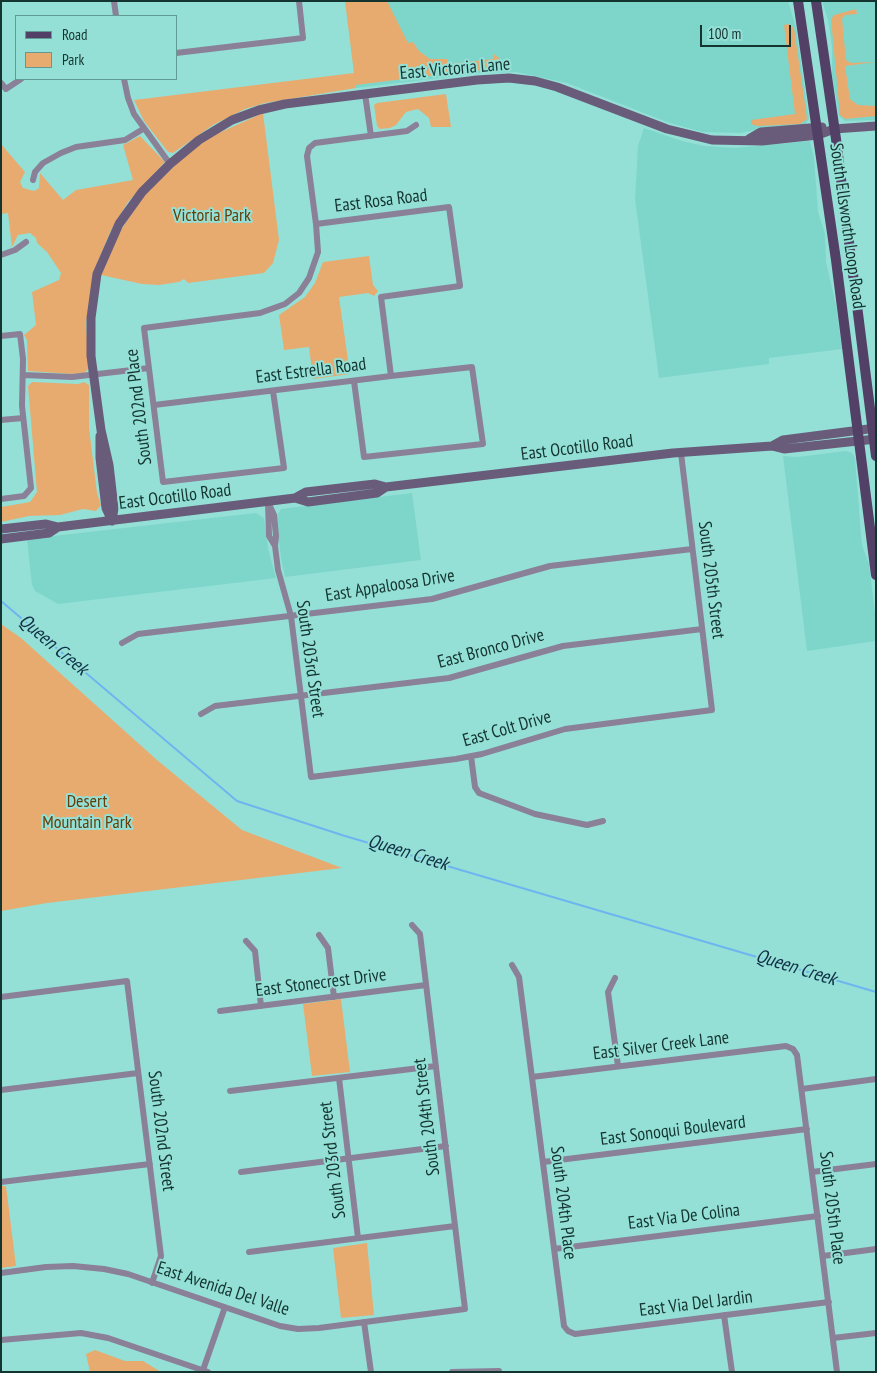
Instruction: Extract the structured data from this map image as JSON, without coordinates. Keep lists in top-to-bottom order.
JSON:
{
  "streets": {
    "main road": ["South Ellsworth Loop Road"],
    "street": [
      "East Victoria Lane",
      "East Rosa Road",
      "East Estrella Road",
      "South 202nd Place",
      "East Ocotillo Road",
      "South 205th Street",
      "East Appaloosa Drive",
      "East Bronco Drive",
      "South 203rd Street",
      "East Colt Drive",
      "East Stonecrest Drive",
      "East Silver Creek Lane",
      "South 204th Street",
      "South 202nd Street",
      "East Sonoqui Boulevard",
      "South 204th Place",
      "South 205th Place",
      "East Via De Colina",
      "East Avenida Del Valle",
      "East Via Del Jardin"
    ]
  },
  "crossings": [
    ["East Victoria Lane", "South Ellsworth Loop Road"],
    ["East Victoria Lane", "East Ocotillo Road"],
    ["East Rosa Road", "East Estrella Road"],
    ["East Rosa Road", "South 202nd Place"],
    ["South Ellsworth Loop Road", "East Ocotillo Road"],
    ["East Estrella Road", "South 202nd Place"],
    ["East Ocotillo Road", "South 205th Street"],
    ["East Ocotillo Road", "South 203rd Street"],
    ["South 205th Street", "East Appaloosa Drive"],
    ["South 205th Street", "East Bronco Drive"],
    ["South 205th Street", "East Colt Drive"],
    ["East Appaloosa Drive", "South 203rd Street"],
    ["East Bronco Drive", "South 203rd Street"],
    ["South 203rd Street", "East Colt Drive"],
    ["East Stonecrest Drive", "South 204th Street"],
    ["East Silver Creek Lane", "South 204th Place"],
    ["East Silver Creek Lane", "South 205th Place"],
    ["South 204th Street", "East Avenida Del Valle"],
    ["South 202nd Street", "East Avenida Del Valle"],
    ["East Sonoqui Boulevard", "South 204th Place"],
    ["East Sonoqui Boulevard", "South 205th Place"],
    ["South 204th Place", "East Via De Colina"],
    ["South 204th Place", "East Via Del Jardin"],
    ["South 205th Place", "East Via De Colina"],
    ["South 205th Place", "East Via Del Jardin"]
  ],
  "water": ["Queen Creek"],
  "parks": ["Victoria Park", "Desert Mountain Park"],
  "legend": ["Road", "Park"],
  "scale_bar": "100 m"
}
